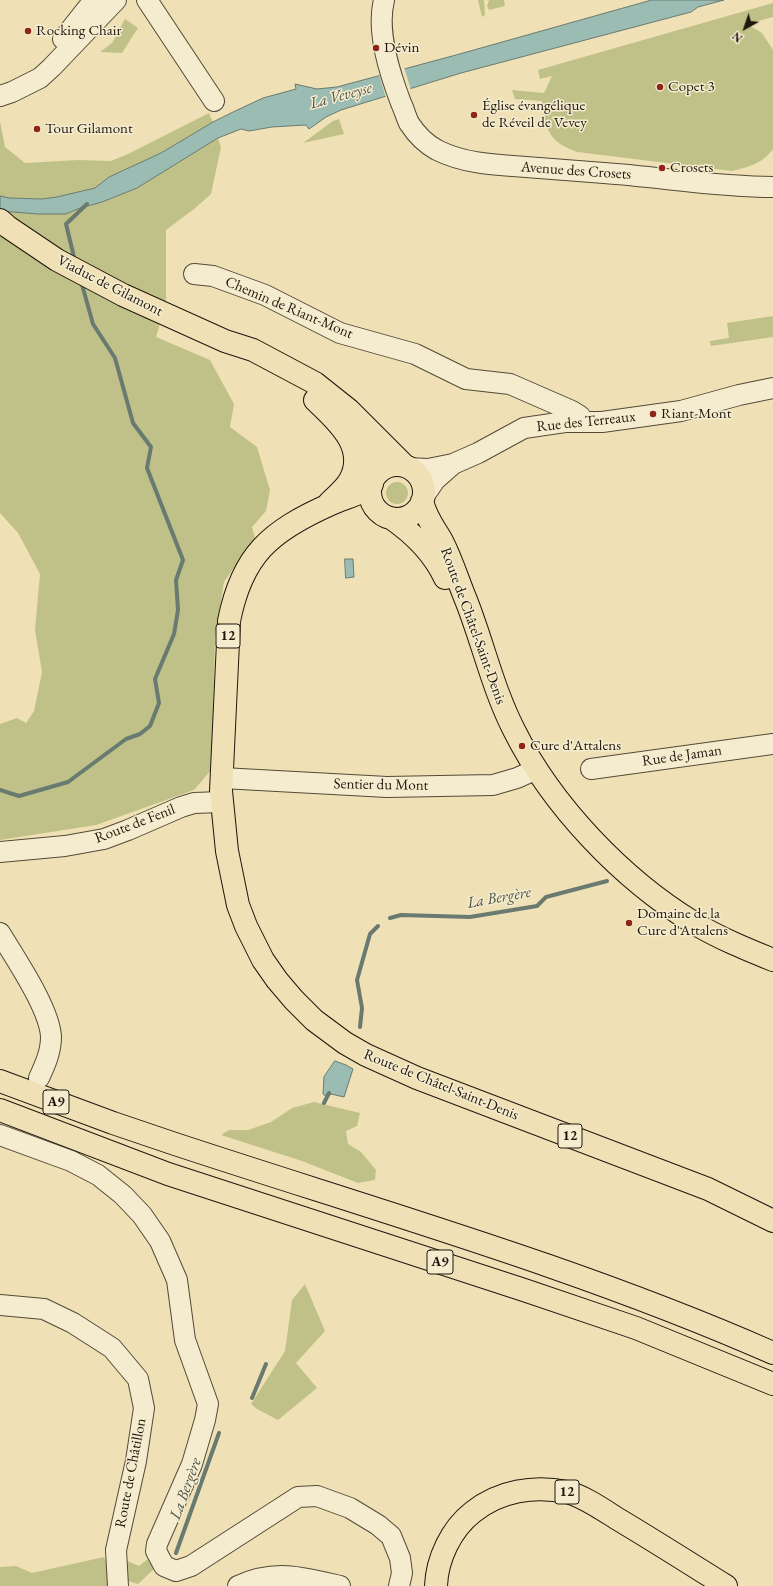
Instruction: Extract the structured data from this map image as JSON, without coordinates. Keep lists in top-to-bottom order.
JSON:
{
  "streets": {
    "main road": [
      "Viaduc de Gilamont",
      "Route de Châtel-Saint-Denis",
      "12",
      "A9"
    ],
    "street": [
      "Avenue des Crosets",
      "Chemin de Riant-Mont",
      "Rue des Terreaux",
      "Rue de Jaman",
      "Sentier du Mont",
      "Route de Fenil",
      "Route de Châtillon"
    ]
  },
  "crossings": [
    ["Viaduc de Gilamont", "Rue des Terreaux"],
    ["Viaduc de Gilamont", "Route de Châtel-Saint-Denis"],
    ["Viaduc de Gilamont", "12"],
    ["Chemin de Riant-Mont", "Rue des Terreaux"],
    ["Rue des Terreaux", "Route de Châtel-Saint-Denis"],
    ["Rue des Terreaux", "12"],
    ["Route de Châtel-Saint-Denis", "12"],
    ["Route de Châtel-Saint-Denis", "Sentier du Mont"],
    ["Route de Châtel-Saint-Denis", "Route de Fenil"]
  ],
  "water": ["La Veveyse", "La Bergère"],
  "places": [
    "Rocking Chair",
    "Dévin",
    "Copet 3",
    "Église évangélique de Réveil de Vevey",
    "Tour Gilamont",
    "Crosets",
    "Riant-Mont",
    "Cure d'Attalens",
    "Domaine de la Cure d'Attalens"
  ],
  "north": "bottom left"
}
